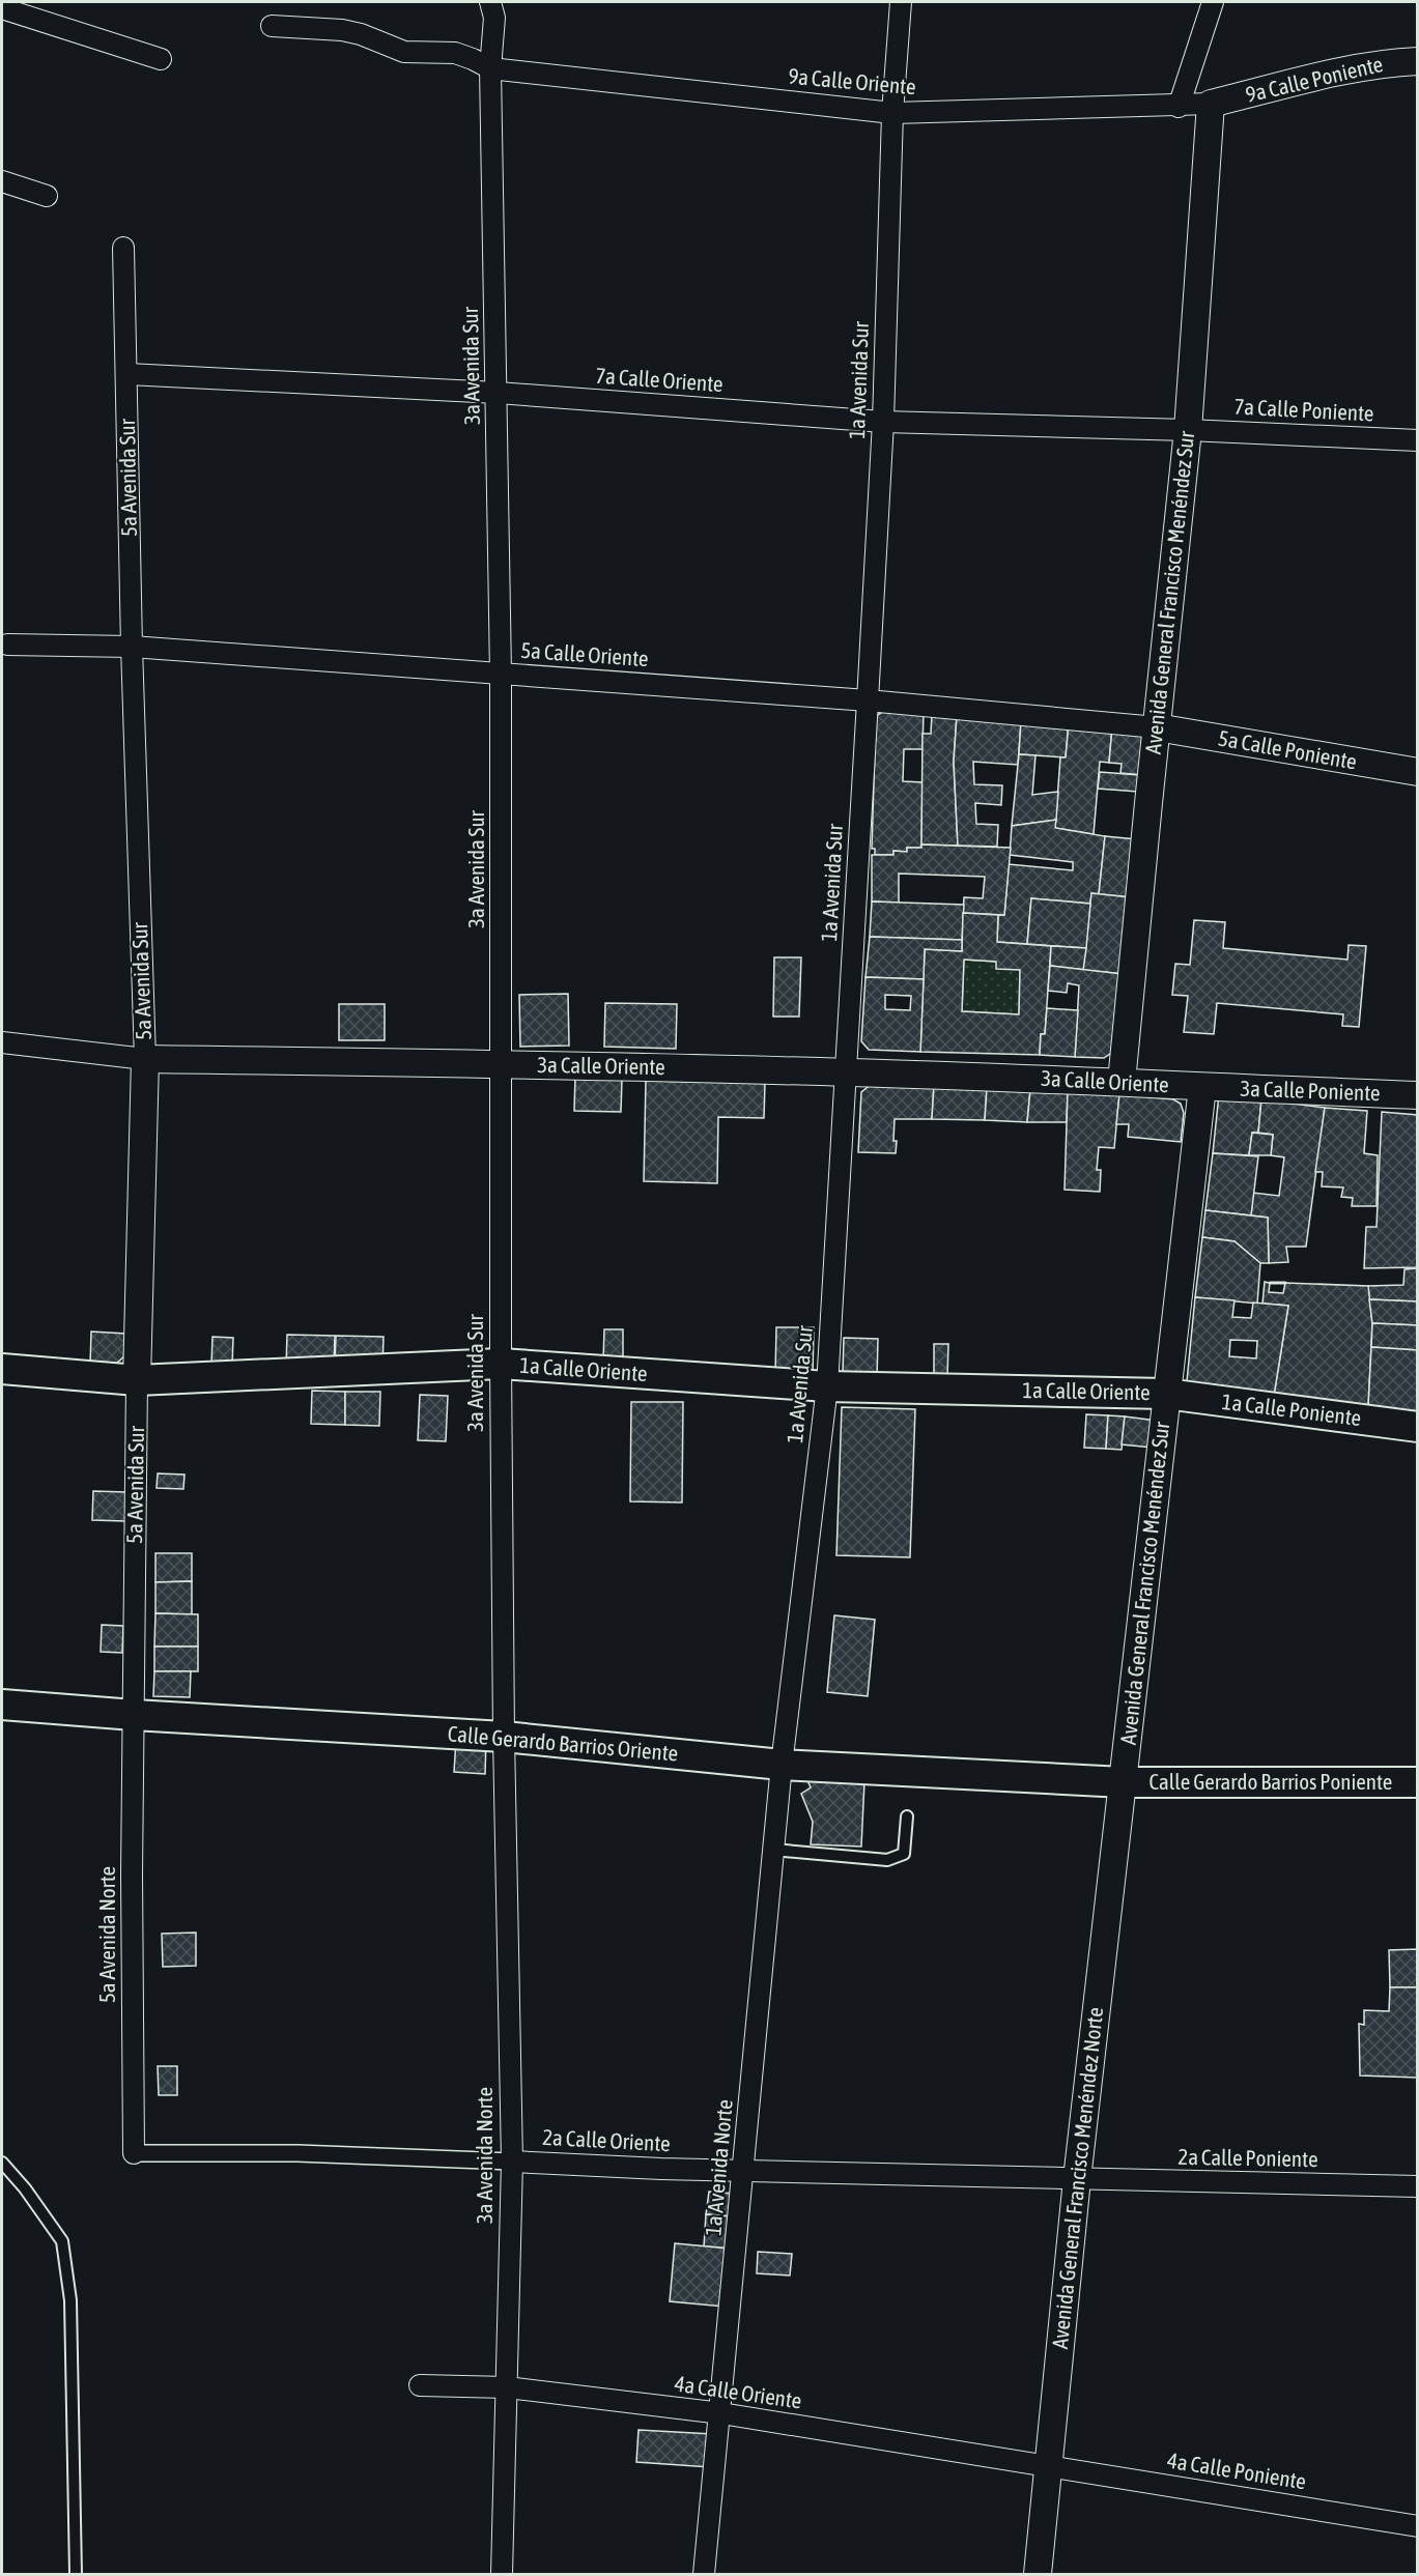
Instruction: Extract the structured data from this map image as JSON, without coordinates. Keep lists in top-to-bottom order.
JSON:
{
  "streets": {
    "main road": [
      "1a Calle Oriente",
      "1a Calle Poniente",
      "Calle Gerardo Barrios Oriente",
      "Calle Gerardo Barrios Poniente"
    ],
    "street": [
      "9a Calle Poniente",
      "9a Calle Oriente",
      "3a Avenida Sur",
      "7a Calle Oriente",
      "1a Avenida Sur",
      "7a Calle Poniente",
      "5a Avenida Sur",
      "Avenida General Francisco Menéndez Sur",
      "5a Calle Oriente",
      "5a Calle Poniente",
      "3a Calle Oriente",
      "3a Calle Poniente",
      "5a Avenida Norte",
      "2a Calle Oriente",
      "3a Avenida Norte",
      "2a Calle Poniente",
      "1a Avenida Norte",
      "Avenida General Francisco Menéndez Norte",
      "4a Calle Oriente",
      "4a Calle Poniente"
    ]
  },
  "crossings": [
    ["9a Calle Poniente", "9a Calle Oriente"],
    ["9a Calle Poniente", "Avenida General Francisco Menéndez Sur"],
    ["9a Calle Oriente", "3a Avenida Sur"],
    ["9a Calle Oriente", "1a Avenida Sur"],
    ["9a Calle Oriente", "Avenida General Francisco Menéndez Sur"],
    ["3a Avenida Sur", "7a Calle Oriente"],
    ["3a Avenida Sur", "5a Calle Oriente"],
    ["3a Avenida Sur", "3a Calle Oriente"],
    ["3a Avenida Sur", "1a Calle Oriente"],
    ["3a Avenida Sur", "Calle Gerardo Barrios Oriente"],
    ["3a Avenida Sur", "3a Avenida Norte"],
    ["7a Calle Oriente", "1a Avenida Sur"],
    ["7a Calle Oriente", "7a Calle Poniente"],
    ["7a Calle Oriente", "5a Avenida Sur"],
    ["7a Calle Oriente", "Avenida General Francisco Menéndez Sur"],
    ["1a Avenida Sur", "5a Calle Oriente"],
    ["1a Avenida Sur", "3a Calle Oriente"],
    ["1a Avenida Sur", "1a Calle Oriente"],
    ["1a Avenida Sur", "Calle Gerardo Barrios Oriente"],
    ["1a Avenida Sur", "1a Avenida Norte"],
    ["7a Calle Poniente", "Avenida General Francisco Menéndez Sur"],
    ["5a Avenida Sur", "5a Calle Oriente"],
    ["5a Avenida Sur", "3a Calle Oriente"],
    ["5a Avenida Sur", "1a Calle Oriente"],
    ["5a Avenida Sur", "Calle Gerardo Barrios Oriente"],
    ["5a Avenida Sur", "5a Avenida Norte"],
    ["Avenida General Francisco Menéndez Sur", "5a Calle Oriente"],
    ["Avenida General Francisco Menéndez Sur", "5a Calle Poniente"],
    ["Avenida General Francisco Menéndez Sur", "3a Calle Oriente"],
    ["Avenida General Francisco Menéndez Sur", "3a Calle Poniente"],
    ["Avenida General Francisco Menéndez Sur", "1a Calle Oriente"],
    ["Avenida General Francisco Menéndez Sur", "1a Calle Poniente"],
    ["Avenida General Francisco Menéndez Sur", "Calle Gerardo Barrios Oriente"],
    ["Avenida General Francisco Menéndez Sur", "Calle Gerardo Barrios Poniente"],
    ["Avenida General Francisco Menéndez Sur", "Avenida General Francisco Menéndez Norte"],
    ["5a Calle Oriente", "5a Calle Poniente"],
    ["3a Calle Oriente", "3a Calle Poniente"],
    ["1a Calle Oriente", "1a Calle Poniente"],
    ["Calle Gerardo Barrios Oriente", "Calle Gerardo Barrios Poniente"],
    ["Calle Gerardo Barrios Oriente", "5a Avenida Norte"],
    ["Calle Gerardo Barrios Oriente", "3a Avenida Norte"],
    ["Calle Gerardo Barrios Oriente", "1a Avenida Norte"],
    ["Calle Gerardo Barrios Oriente", "Avenida General Francisco Menéndez Norte"],
    ["Calle Gerardo Barrios Poniente", "Avenida General Francisco Menéndez Norte"],
    ["5a Avenida Norte", "2a Calle Oriente"],
    ["2a Calle Oriente", "3a Avenida Norte"],
    ["2a Calle Oriente", "2a Calle Poniente"],
    ["2a Calle Oriente", "1a Avenida Norte"],
    ["2a Calle Oriente", "Avenida General Francisco Menéndez Norte"],
    ["3a Avenida Norte", "4a Calle Oriente"],
    ["2a Calle Poniente", "Avenida General Francisco Menéndez Norte"],
    ["1a Avenida Norte", "4a Calle Oriente"],
    ["Avenida General Francisco Menéndez Norte", "4a Calle Oriente"],
    ["Avenida General Francisco Menéndez Norte", "4a Calle Poniente"],
    ["4a Calle Oriente", "4a Calle Poniente"]
  ]
}
